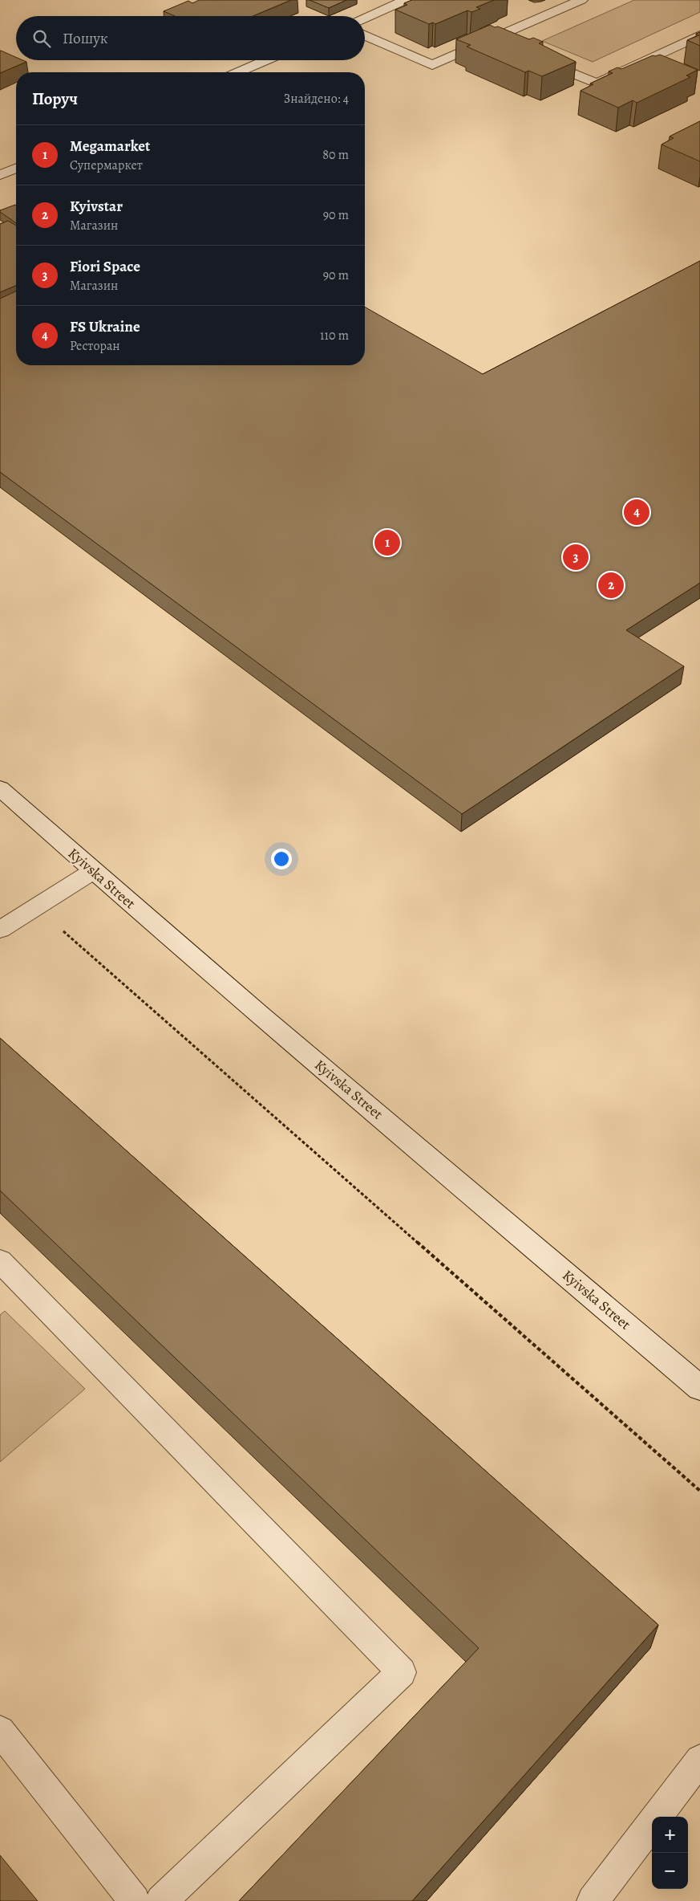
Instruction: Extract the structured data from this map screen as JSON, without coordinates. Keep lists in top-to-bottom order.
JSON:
{
  "streets": {
    "street": ["Kyivska Street"]
  },
  "page": {
    "search": "Пошук",
    "heading": ["Поруч", "Знайдено: 4"],
    "list": [
      {
        "mark": "1",
        "name": "Megamarket",
        "note": "Супермаркет",
        "value": "80 m"
      },
      {
        "mark": "2",
        "name": "Kyivstar",
        "note": "Магазин",
        "value": "90 m"
      },
      {
        "mark": "3",
        "name": "Fiori Space",
        "note": "Магазин",
        "value": "90 m"
      },
      {
        "mark": "4",
        "name": "FS Ukraine",
        "note": "Ресторан",
        "value": "110 m"
      }
    ],
    "pins": [
      "4",
      "1",
      "3",
      "2"
    ],
    "map_buttons": ["+", "−"]
  }
}
